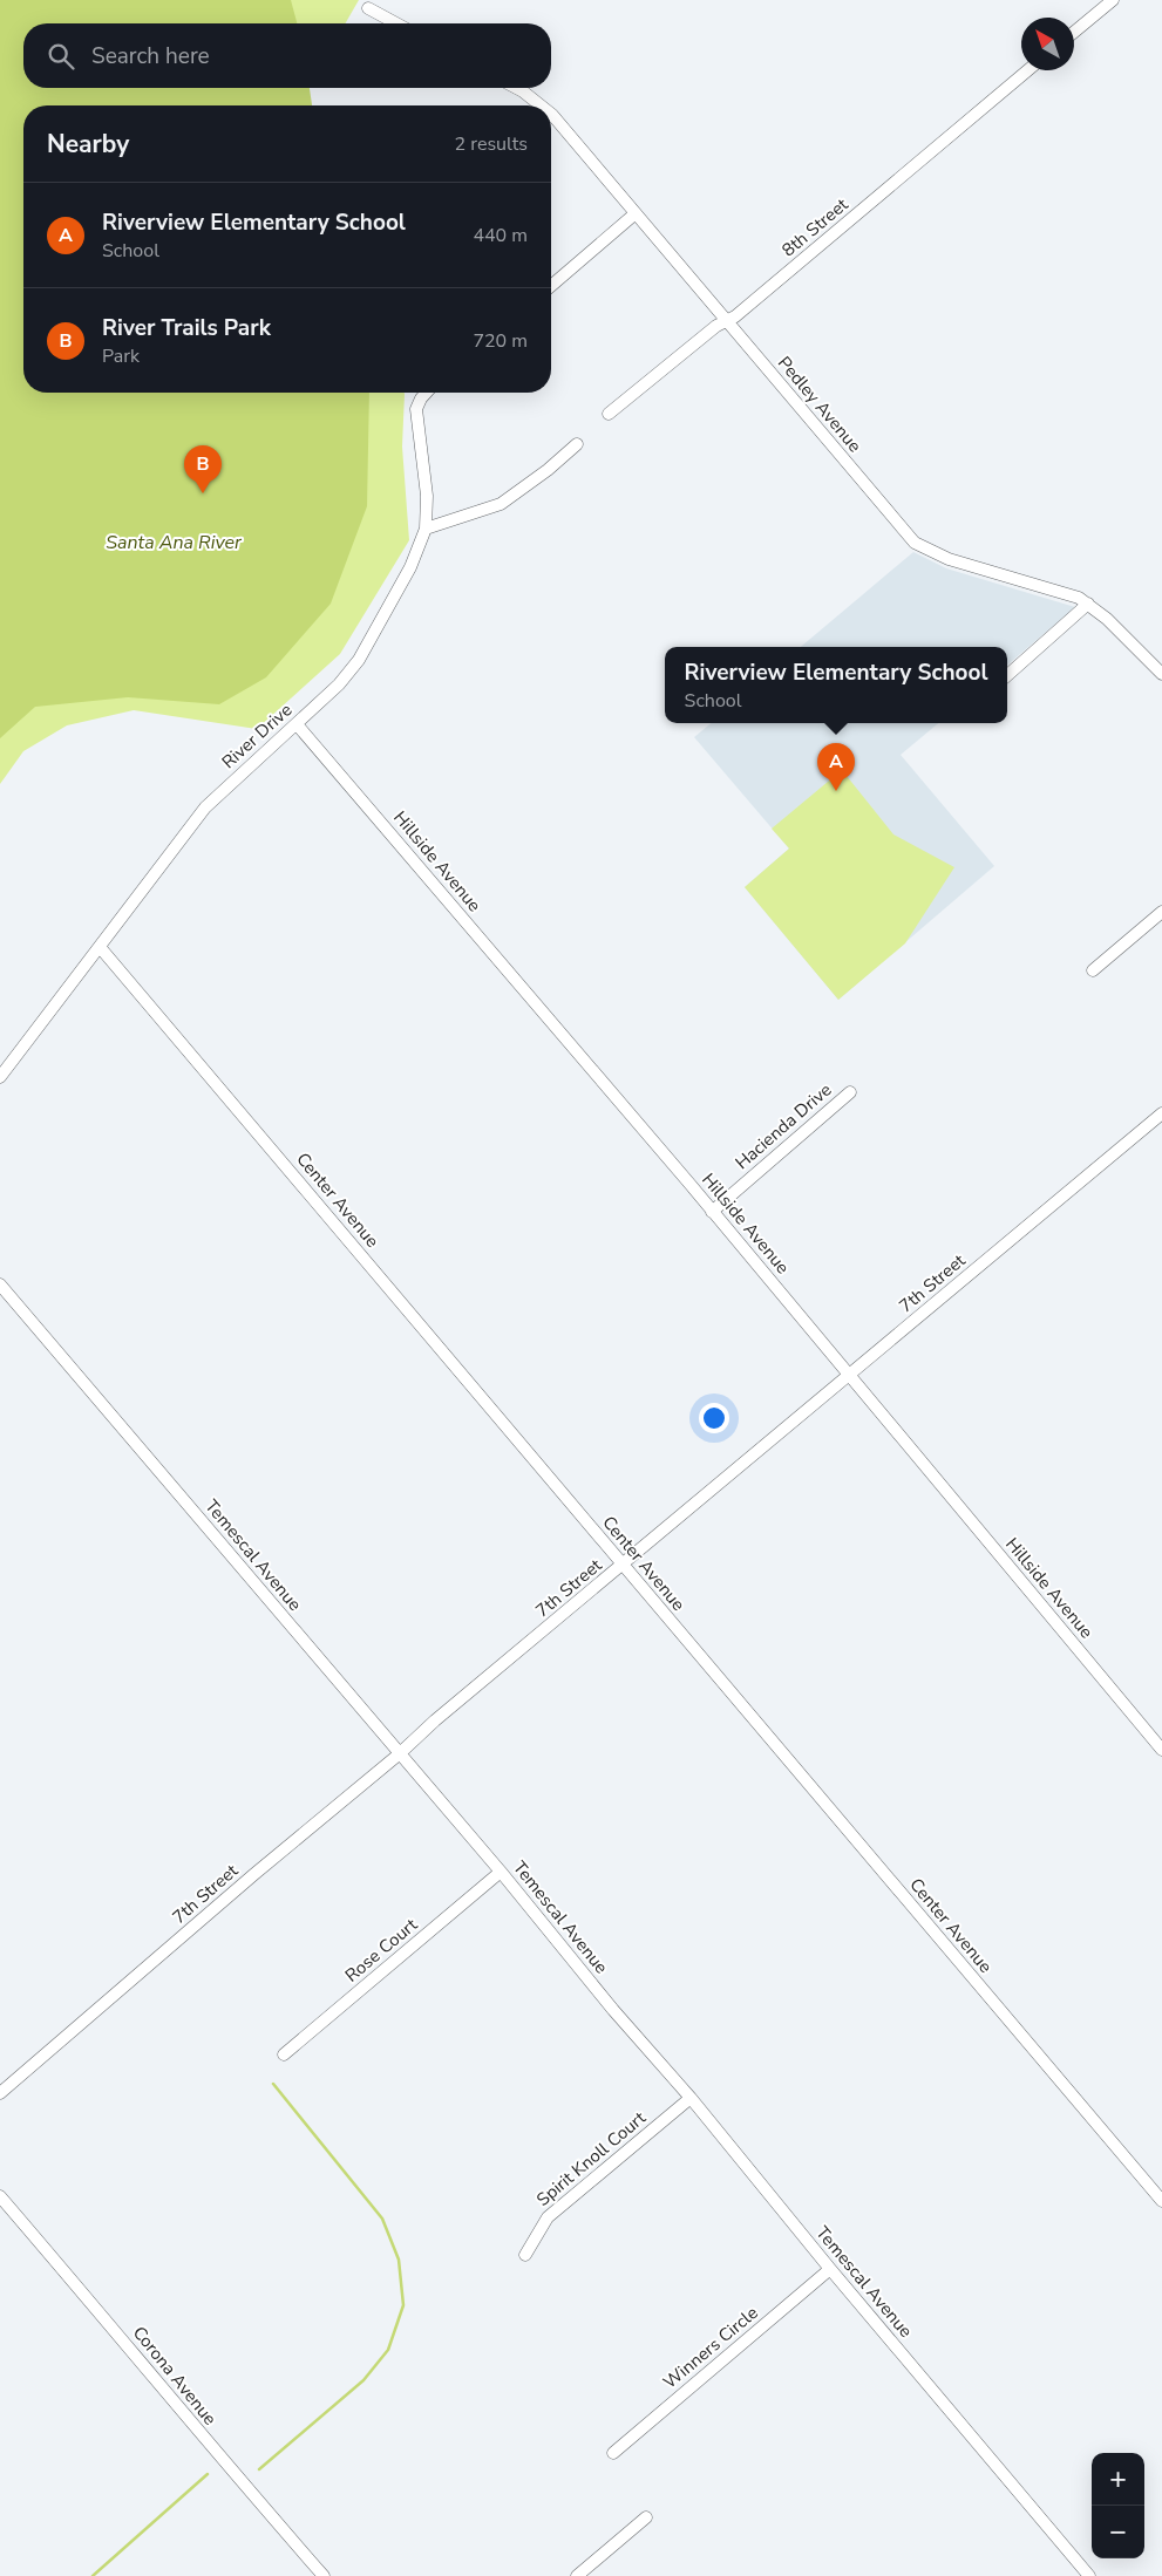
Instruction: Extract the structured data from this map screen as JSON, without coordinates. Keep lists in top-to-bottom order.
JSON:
{
  "streets": {
    "street": [
      "8th Street",
      "Pedley Avenue",
      "River Drive",
      "Hillside Avenue",
      "Hacienda Drive",
      "Center Avenue",
      "7th Street",
      "Temescal Avenue",
      "Rose Court",
      "Spirit Knoll Court",
      "Winners Circle",
      "Corona Avenue"
    ]
  },
  "crossings": [
    ["8th Street", "Pedley Avenue"],
    ["River Drive", "Hillside Avenue"],
    ["River Drive", "Center Avenue"],
    ["Hillside Avenue", "Hacienda Drive"],
    ["Hillside Avenue", "7th Street"],
    ["Center Avenue", "7th Street"],
    ["7th Street", "Temescal Avenue"],
    ["Temescal Avenue", "Rose Court"],
    ["Temescal Avenue", "Spirit Knoll Court"],
    ["Temescal Avenue", "Winners Circle"]
  ],
  "water": ["Santa Ana River"],
  "north": "top left",
  "page": {
    "search": "Search here",
    "heading": ["Nearby", "2 results"],
    "list": [
      {
        "mark": "A",
        "name": "Riverview Elementary School",
        "note": "School",
        "value": "440 m"
      },
      {
        "mark": "B",
        "name": "River Trails Park",
        "note": "Park",
        "value": "720 m"
      }
    ],
    "pins": ["B", "A"],
    "popup": ["Riverview Elementary School", "School"],
    "map_buttons": ["+", "−"]
  }
}
